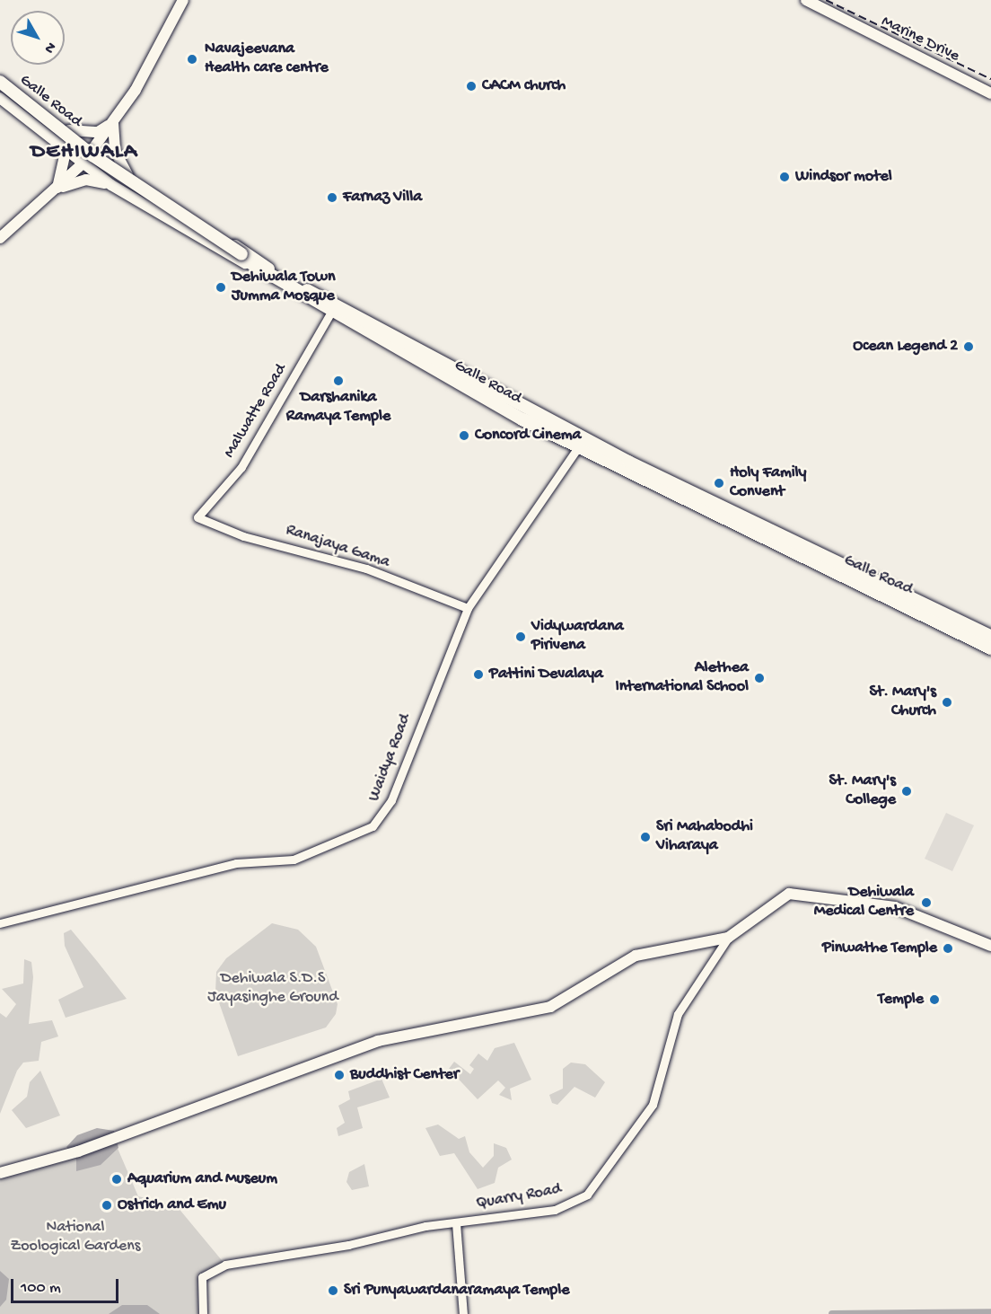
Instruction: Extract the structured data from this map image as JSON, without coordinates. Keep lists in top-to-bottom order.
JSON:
{
  "streets": {
    "highway": ["Galle Road"],
    "main road": ["Marine Drive"],
    "street": [
      "Malwatte Road",
      "Ranajaya Gama",
      "Waidya Road",
      "Quarry Road"
    ]
  },
  "crossings": [
    ["Galle Road", "Malwatte Road"],
    ["Galle Road", "Waidya Road"],
    ["Malwatte Road", "Ranajaya Gama"],
    ["Ranajaya Gama", "Waidya Road"]
  ],
  "districts": ["DEHIWALA"],
  "parks": ["Dehiwala S.D.S Jayasinghe Ground", "National Zoological Gardens"],
  "places": [
    "Navajeevana Health care centre",
    "CACM church",
    "Windsor motel",
    "Farnaz Villa",
    "Dehiwala Town Jumma Mosque",
    "Ocean Legend 2",
    "Darshanika Ramaya Temple",
    "Concord Cinema",
    "Holy Family Convent",
    "Vidywardana Pirivena",
    "Pattini Devalaya",
    "Alethea International School",
    "St. Mary's Church",
    "St. Mary's College",
    "Sri Mahabodhi Viharaya",
    "Dehiwala Medical Centre",
    "Pinwathe Temple",
    "Temple",
    "Buddhist Center",
    "Aquarium and Museum",
    "Ostrich and Emu",
    "Sri Punyawardanaramaya Temple"
  ],
  "scale_bar": "100 m",
  "north": "bottom right"
}
